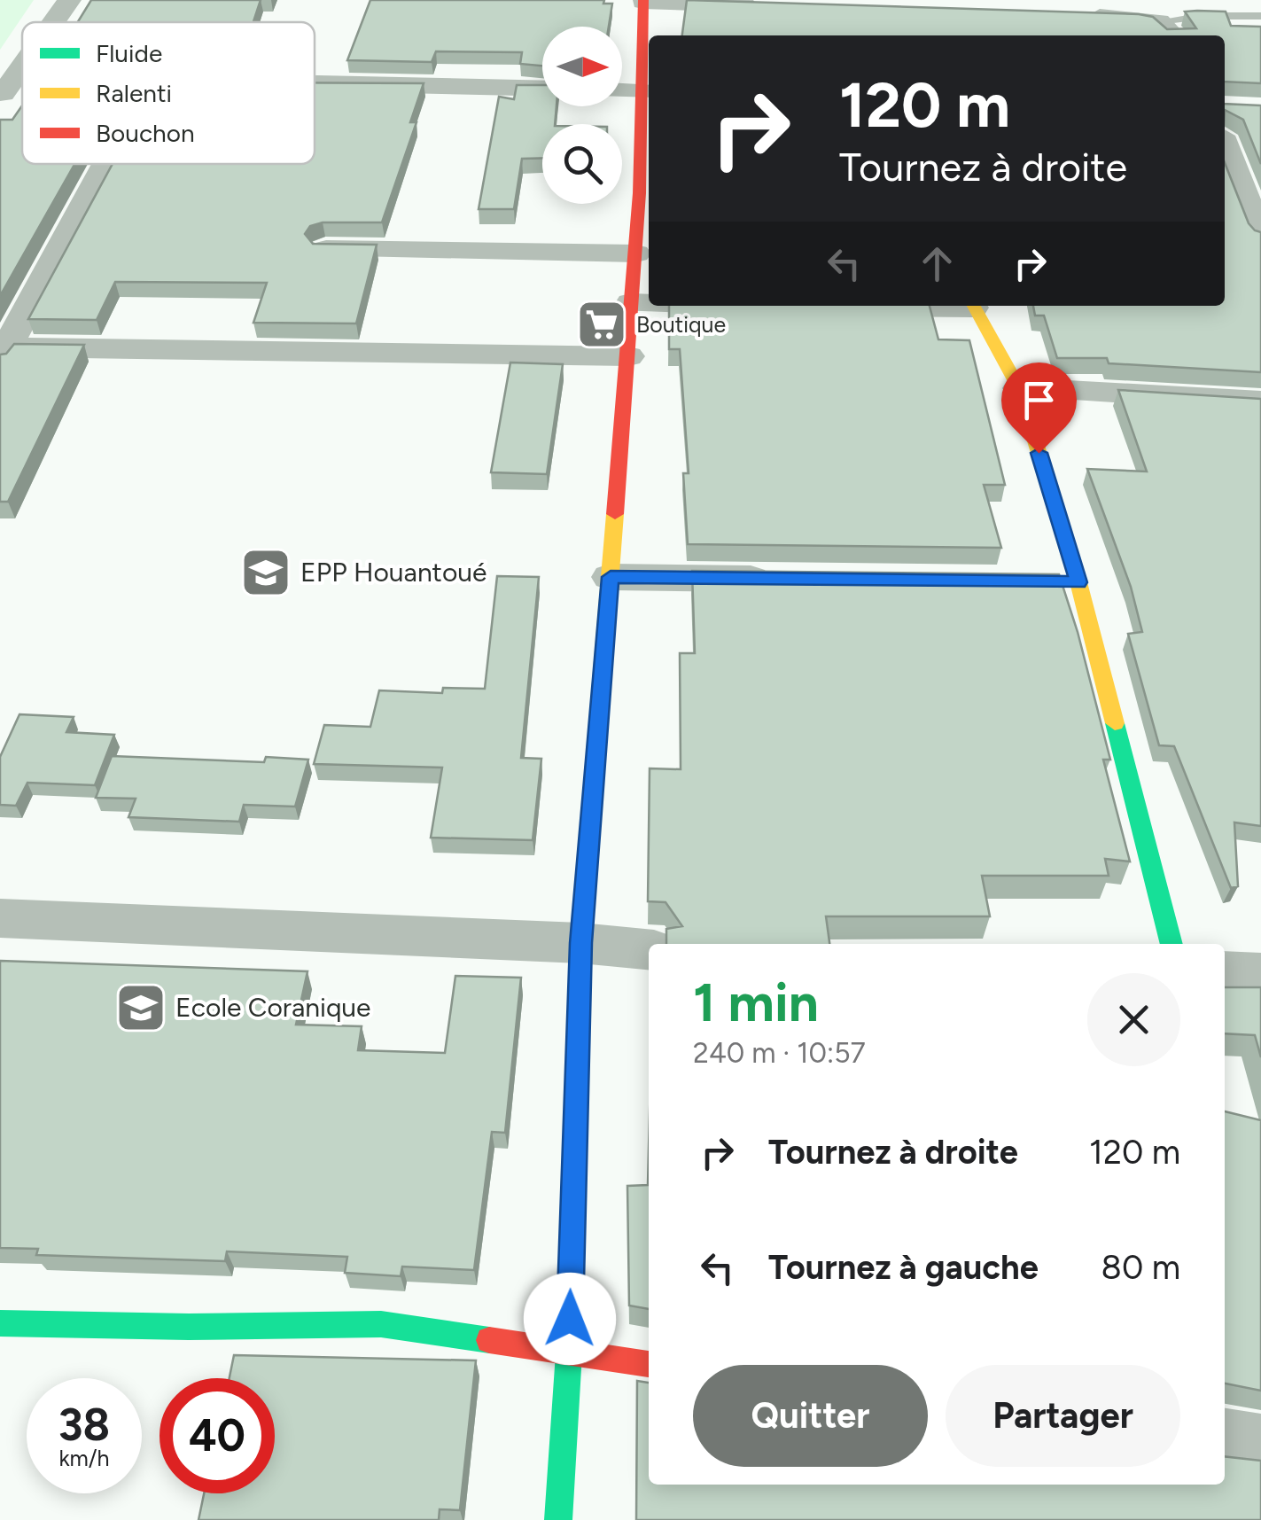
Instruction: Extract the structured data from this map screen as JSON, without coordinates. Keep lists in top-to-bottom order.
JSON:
{
  "places": {
    "supermarket": ["Boutique"],
    "school or university": ["EPP Houantoué", "Ecole Coranique"]
  },
  "legend": ["Fluide", "Ralenti", "Bouchon"],
  "north": "right",
  "page": {
    "turn": ["120 m", "Tournez à droite"],
    "heading": ["1 min", "240 m · 10:57"],
    "list": [
      {
        "name": "Tournez à droite",
        "value": "120 m"
      },
      {
        "name": "Tournez à gauche",
        "value": "80 m"
      }
    ],
    "buttons": ["Quitter", "Partager"],
    "speed": "38 km/h",
    "limit": "40"
  }
}
